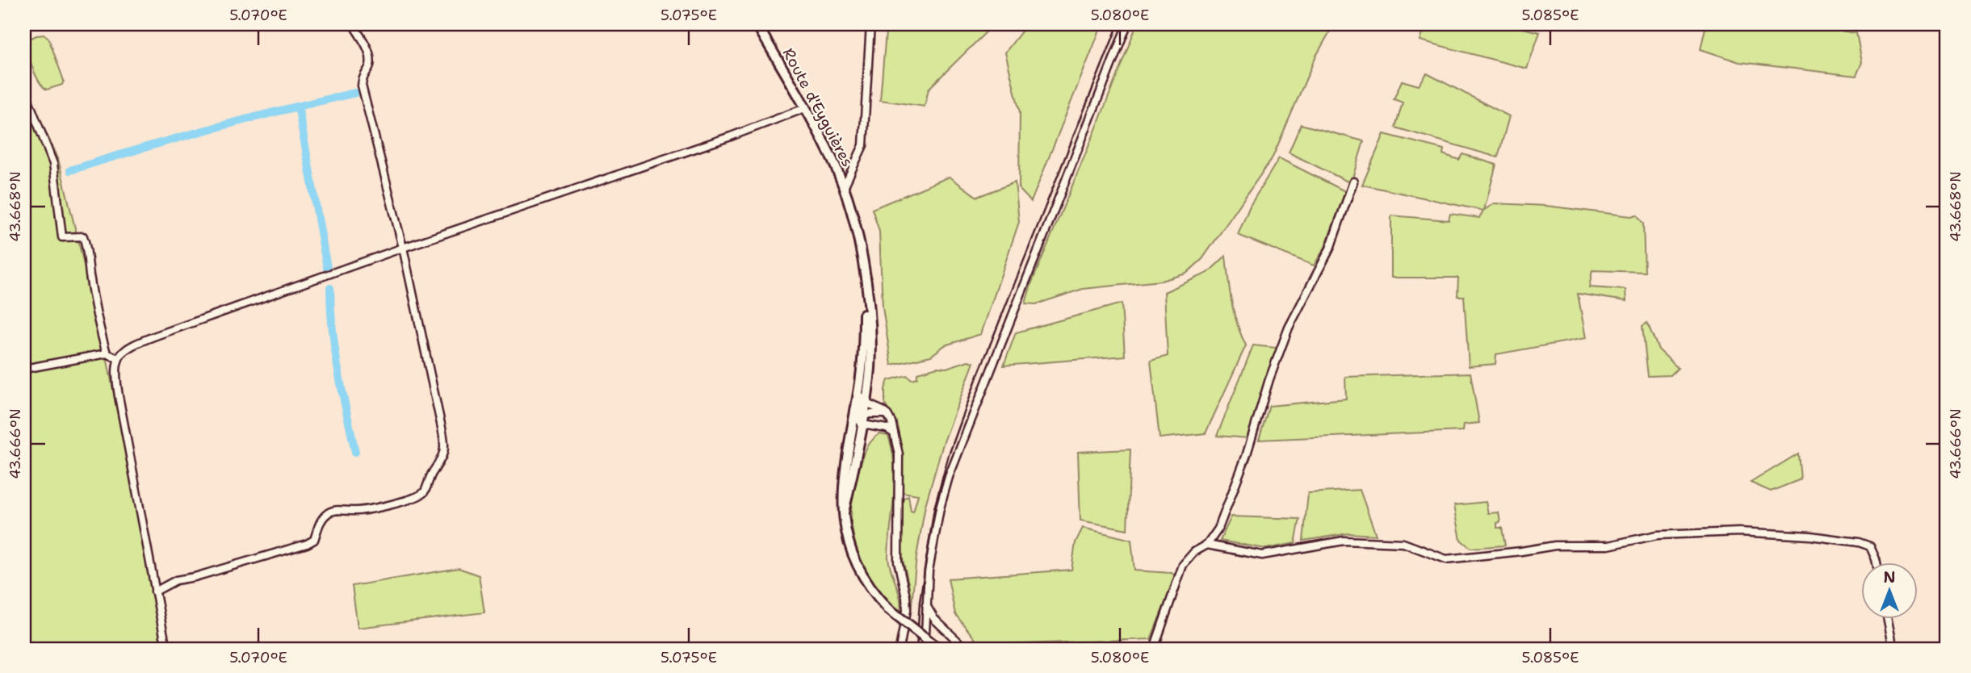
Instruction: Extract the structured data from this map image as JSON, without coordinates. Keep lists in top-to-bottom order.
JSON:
{
  "streets": {
    "main road": ["Route d'Eyguières"]
  },
  "north": "top",
  "coordinates": [
    "5.070°E",
    "5.075°E",
    "5.080°E",
    "5.085°E",
    "43.668°N",
    "43.666°N"
  ]
}
